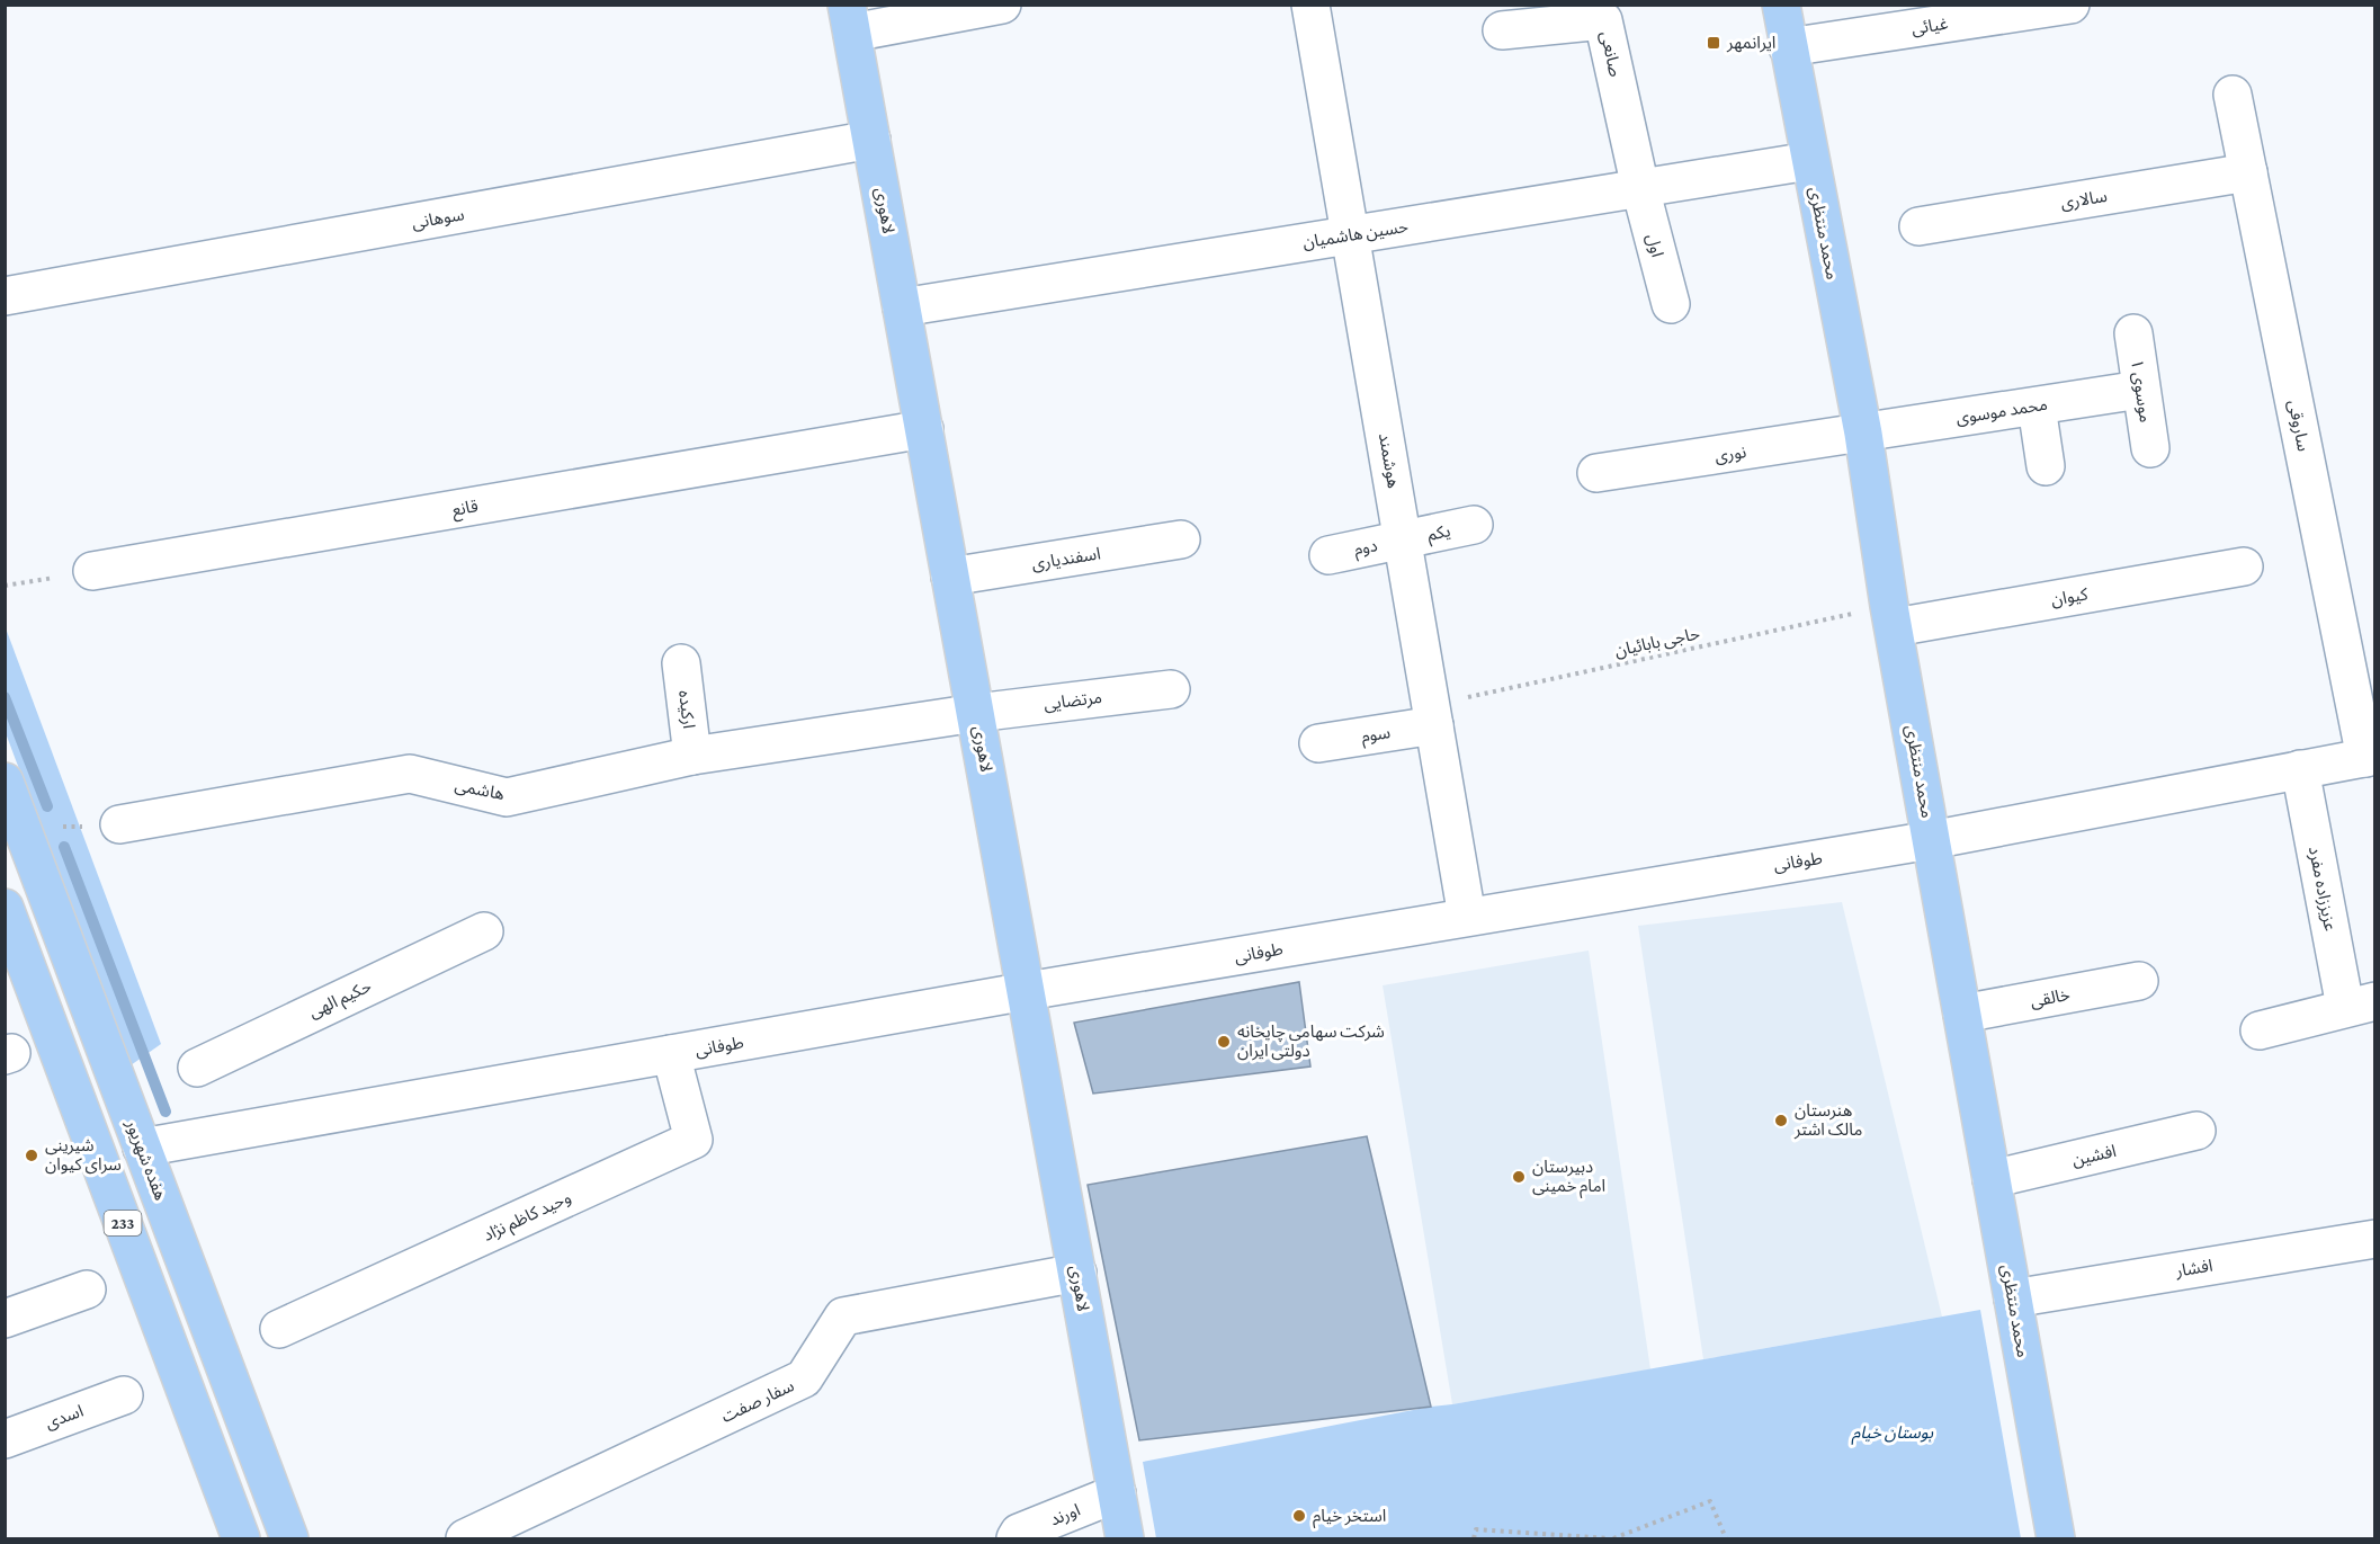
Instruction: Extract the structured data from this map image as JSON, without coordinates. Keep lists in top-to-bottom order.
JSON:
{
  "streets": {
    "main road": [
      "لاهوری",
      "محمد منتظری",
      "هفده شهریور",
      "233"
    ],
    "street": [
      "غیائی",
      "صانعی",
      "سالاری",
      "سوهانی",
      "حسین هاشمیان",
      "اول",
      "موسوی ۱",
      "محمد موسوی",
      "ساروقی",
      "نوری",
      "هوشمند",
      "قانع",
      "یکم",
      "دوم",
      "اسفندیاری",
      "کیوان",
      "مرتضایی",
      "ارکیده",
      "سوم",
      "هاشمی",
      "طوفانی",
      "عزیززاده مفرد",
      "خالقی",
      "حکیم الهی",
      "افشین",
      "وحید کاظم نژاد",
      "افشار",
      "سفار صفت",
      "اسدی",
      "اورند"
    ],
    "path": ["حاجی بابائیان"]
  },
  "crossings": [
    ["غیائی", "محمد منتظری"],
    ["صانعی", "حسین هاشمیان"],
    ["صانعی", "اول"],
    ["سالاری", "ساروقی"],
    ["لاهوری", "سوهانی"],
    ["لاهوری", "حسین هاشمیان"],
    ["لاهوری", "قانع"],
    ["لاهوری", "اسفندیاری"],
    ["لاهوری", "مرتضایی"],
    ["لاهوری", "هاشمی"],
    ["لاهوری", "طوفانی"],
    ["لاهوری", "سفار صفت"],
    ["لاهوری", "اورند"],
    ["محمد منتظری", "حسین هاشمیان"],
    ["محمد منتظری", "محمد موسوی"],
    ["محمد منتظری", "نوری"],
    ["محمد منتظری", "کیوان"],
    ["محمد منتظری", "حاجی بابائیان"],
    ["محمد منتظری", "طوفانی"],
    ["محمد منتظری", "خالقی"],
    ["محمد منتظری", "افشین"],
    ["محمد منتظری", "افشار"],
    ["حسین هاشمیان", "اول"],
    ["حسین هاشمیان", "هوشمند"],
    ["موسوی ۱", "محمد موسوی"],
    ["محمد موسوی", "نوری"],
    ["ساروقی", "طوفانی"],
    ["هوشمند", "یکم"],
    ["هوشمند", "دوم"],
    ["هوشمند", "حاجی بابائیان"],
    ["هوشمند", "سوم"],
    ["هوشمند", "طوفانی"],
    ["یکم", "دوم"],
    ["کیوان", "حاجی بابائیان"],
    ["حاجی بابائیان", "سوم"],
    ["مرتضایی", "هاشمی"],
    ["ارکیده", "هاشمی"],
    ["طوفانی", "عزیززاده مفرد"],
    ["طوفانی", "هفده شهریور"],
    ["طوفانی", "وحید کاظم نژاد"]
  ],
  "parks": ["بوستان خیام"],
  "places": {
    "transit": ["ایرانمهر"],
    "other": [
      "شرکت سهامی چاپخانه دولتی ایران",
      "هنرستان مالک اشتر",
      "شیرینی سرای کیوان",
      "دبیرستان امام خمینی",
      "استخر خیام"
    ]
  }
}
